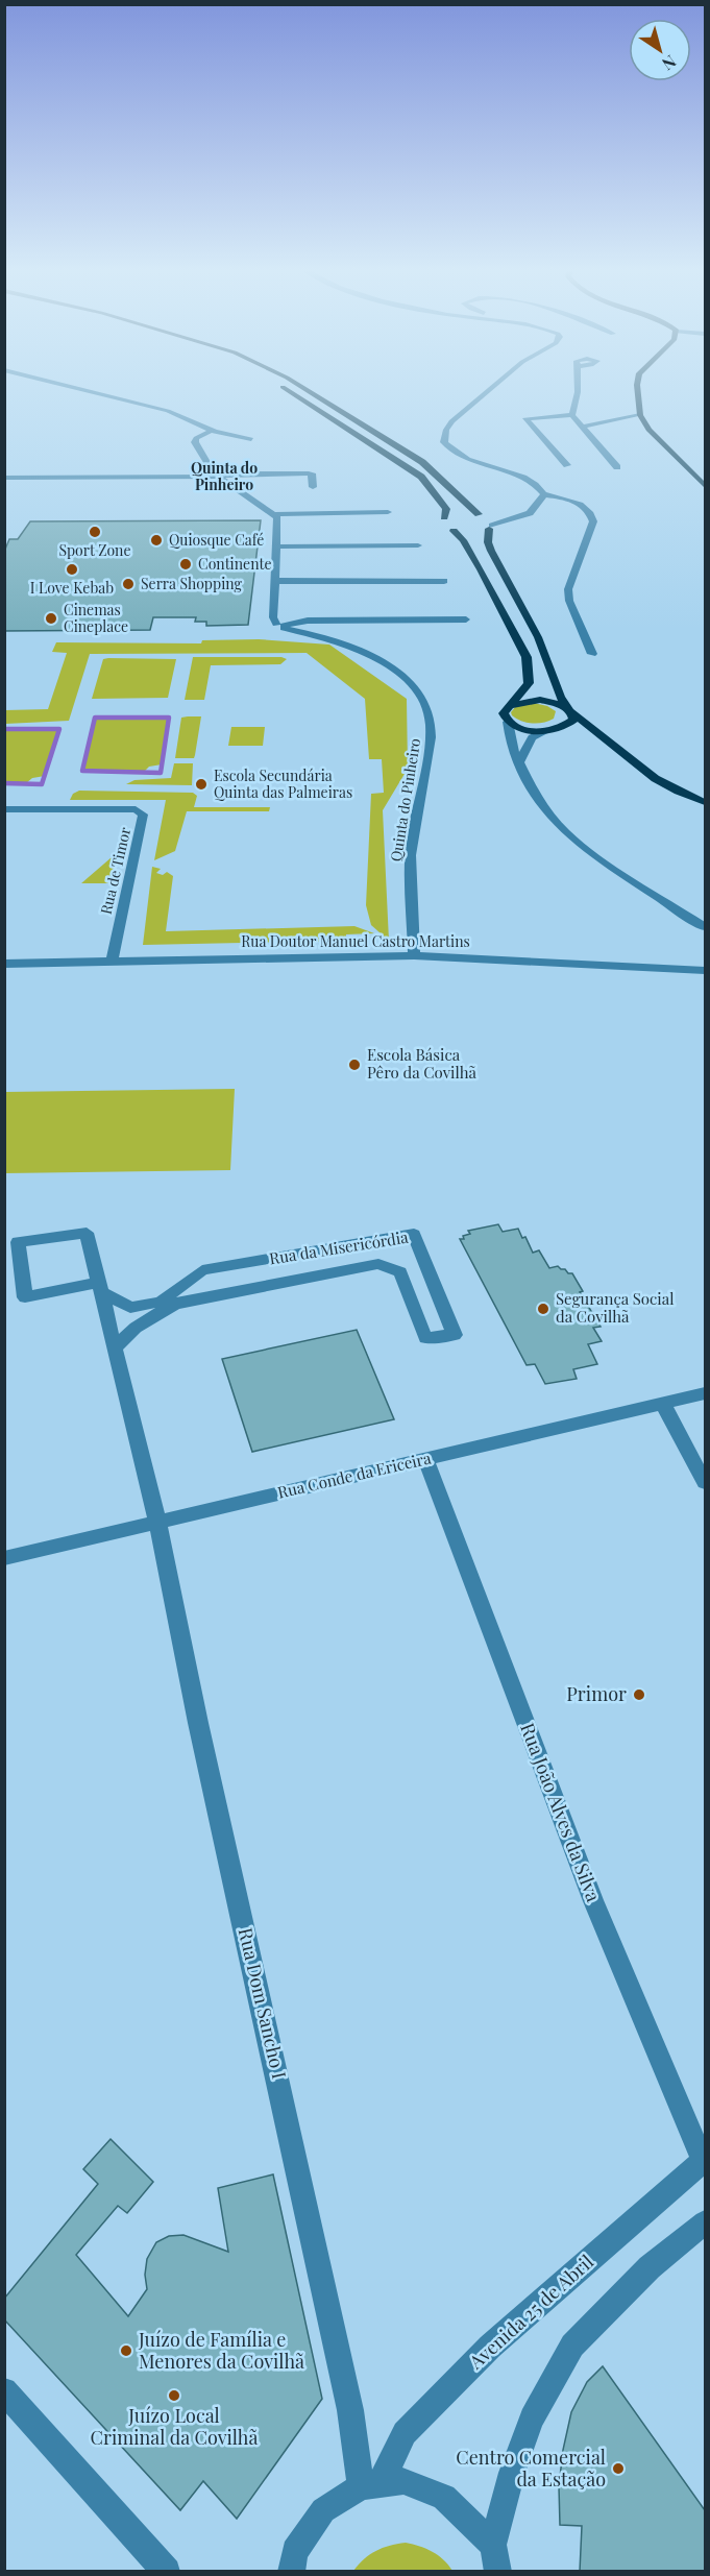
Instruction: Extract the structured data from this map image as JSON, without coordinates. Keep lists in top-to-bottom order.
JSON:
{
  "streets": {
    "street": [
      "Quinta do Pinheiro",
      "Rua de Timor",
      "Rua Doutor Manuel Castro Martins",
      "Rua da Misericórdia",
      "Rua Conde da Ericeira",
      "Rua João Alves da Silva",
      "Rua Dom Sancho I",
      "Avenida 25 de Abril"
    ]
  },
  "crossings": [
    ["Quinta do Pinheiro", "Rua Doutor Manuel Castro Martins"],
    ["Rua de Timor", "Rua Doutor Manuel Castro Martins"],
    ["Rua Conde da Ericeira", "Rua João Alves da Silva"],
    ["Rua Conde da Ericeira", "Rua Dom Sancho I"],
    ["Rua João Alves da Silva", "Avenida 25 de Abril"],
    ["Rua Dom Sancho I", "Avenida 25 de Abril"]
  ],
  "districts": ["Quinta do Pinheiro"],
  "places": [
    "Sport Zone",
    "Quiosque Café",
    "Continente",
    "I Love Kebab",
    "Serra Shopping",
    "Cinemas Cineplace",
    "Escola Secundária Quinta das Palmeiras",
    "Escola Básica Pêro da Covilhã",
    "Segurança Social da Covilhã",
    "Primor",
    "Juízo de Família e Menores da Covilhã",
    "Juízo Local Criminal da Covilhã",
    "Centro Comercial da Estação"
  ],
  "north": "bottom right"
}
